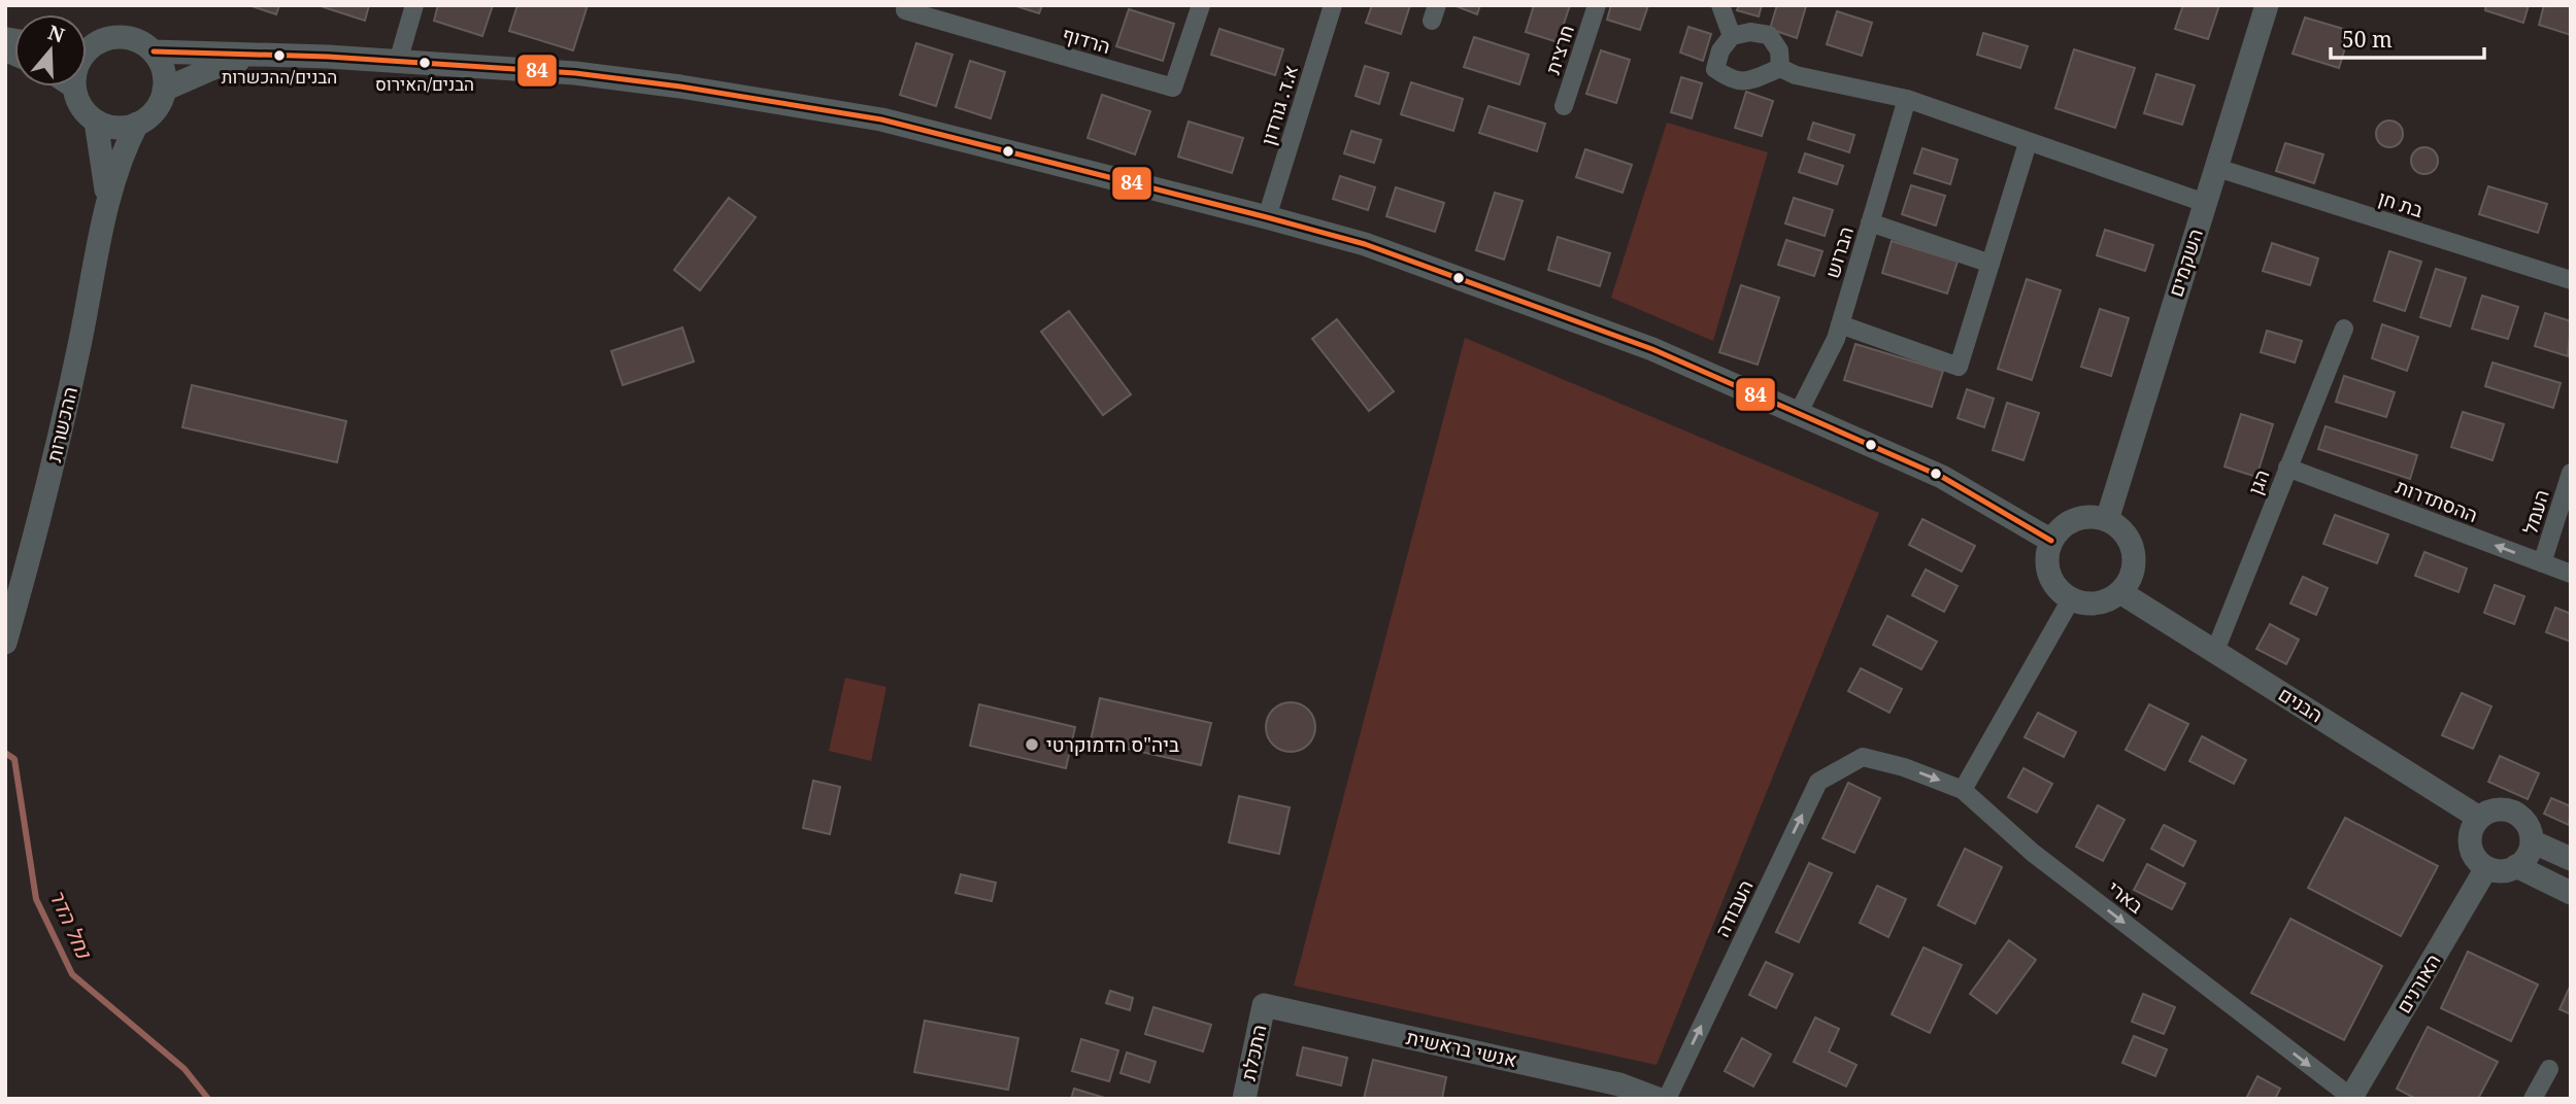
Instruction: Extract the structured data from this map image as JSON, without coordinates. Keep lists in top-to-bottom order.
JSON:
{
  "streets": {
    "street": [
      "הרדוף",
      "חרצית",
      "א.ד. גורדון",
      "בת חן",
      "הברוש",
      "השקמים",
      "ההכשרות",
      "הגן",
      "ההסתדרות",
      "העמל",
      "הבנים",
      "בארי",
      "העבודה",
      "האורנים",
      "אנשי בראשית",
      "התכלת"
    ]
  },
  "crossings": [
    ["בת חן", "השקמים"],
    ["השקמים", "הבנים"],
    ["הגן", "ההסתדרות"],
    ["הגן", "הבנים"],
    ["ההסתדרות", "העמל"],
    ["הבנים", "האורנים"],
    ["בארי", "העבודה"],
    ["בארי", "האורנים"],
    ["אנשי בראשית", "התכלת"]
  ],
  "one_way": ["ההסתדרות", "בארי", "העבודה"],
  "water": ["נחל הדר"],
  "places": ["הבנים/ההכשרות", "הבנים/האירוס", "ביה\"ס הדמוקרטי"],
  "lines": ["transit line 84"],
  "scale_bar": "50 m",
  "north": "top"
}
